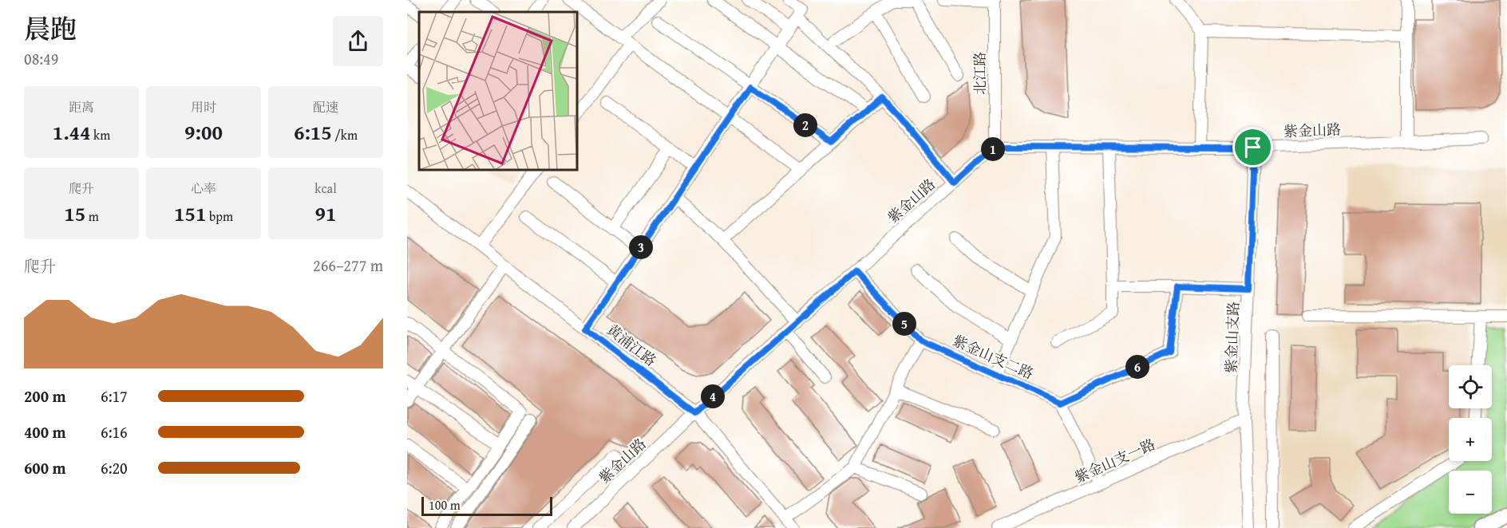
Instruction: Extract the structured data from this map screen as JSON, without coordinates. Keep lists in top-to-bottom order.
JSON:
{
  "streets": {
    "street": [
      "北江路",
      "紫金山路",
      "紫金山支路",
      "黄浦江路",
      "紫金山支二路",
      "紫金山支一路"
    ]
  },
  "crossings": [
    ["北江路", "紫金山路"],
    ["紫金山路", "紫金山支路"],
    ["紫金山路", "黄浦江路"],
    ["紫金山路", "紫金山支二路"],
    ["紫金山支路", "紫金山支一路"]
  ],
  "scale_bar": "100 m",
  "page": {
    "heading": ["晨跑", "08:49"],
    "stats": [
      ["距离", "1.44 km"],
      ["用时", "9:00"],
      ["配速", "6:15 /km"],
      ["爬升", "15 m"],
      ["心率", "151 bpm"],
      ["kcal", "91"]
    ],
    "pins": [
      "2",
      "1",
      "3",
      "5",
      "6",
      "4"
    ],
    "chart": ["爬升", "266–277 m"],
    "map_buttons": ["+", "−"],
    "list": [
      {
        "name": "200 m",
        "note": "6:17"
      },
      {
        "name": "400 m",
        "note": "6:16"
      },
      {
        "name": "600 m",
        "note": "6:20"
      }
    ],
    "scale": "100 m"
  }
}
